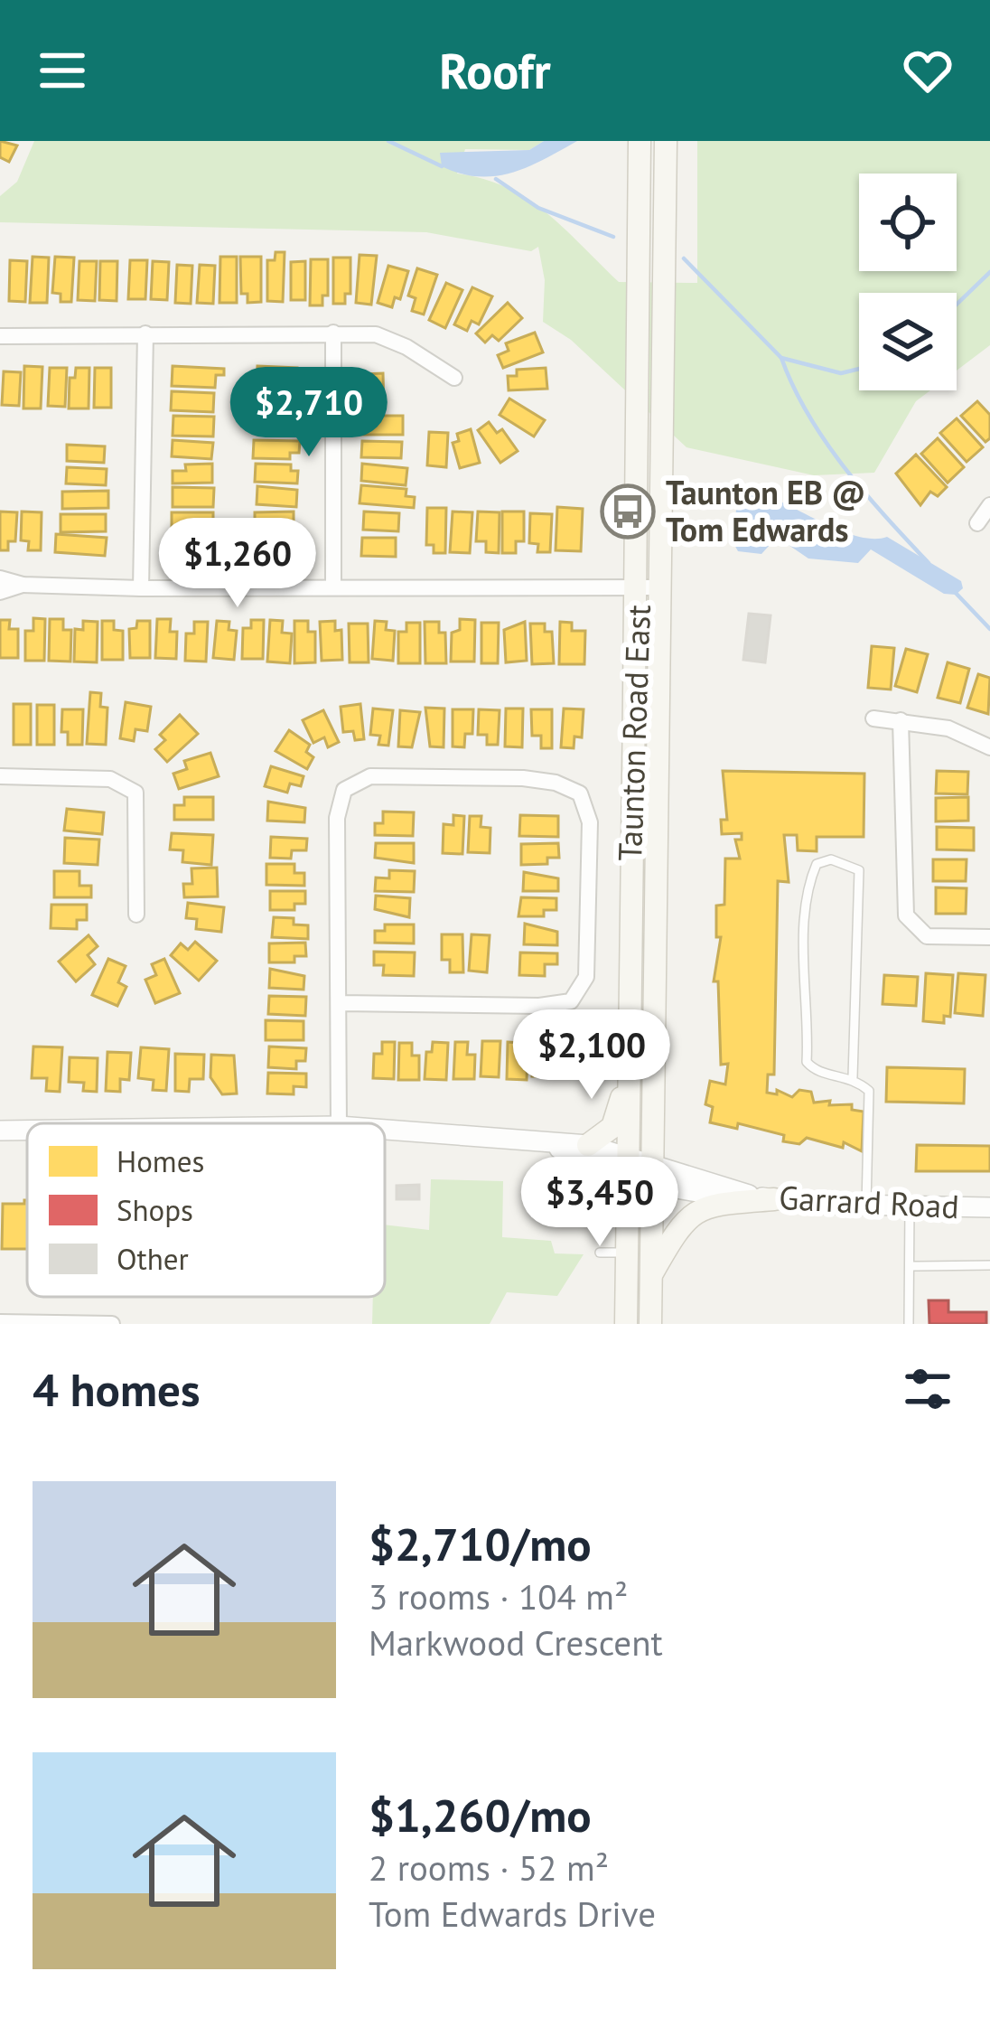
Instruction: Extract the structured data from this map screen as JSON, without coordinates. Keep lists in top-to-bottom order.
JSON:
{
  "streets": {
    "main road": ["Taunton Road East"],
    "street": ["Garrard Road"]
  },
  "crossings": [
    ["Taunton Road East", "Garrard Road"]
  ],
  "places": {
    "bus stop": ["Taunton EB @ Tom Edwards"]
  },
  "legend": ["Homes", "Shops", "Other"],
  "page": {
    "header": "Roofr",
    "price": [
      "$2,710",
      "$1,260",
      "$2,100",
      "$3,450"
    ],
    "heading": "4 homes",
    "list": [
      {
        "name": "$2,710/mo",
        "note": "3 rooms · 104 m² · Markwood Crescent"
      },
      {
        "name": "$1,260/mo",
        "note": "2 rooms · 52 m² · Tom Edwards Drive"
      }
    ]
  }
}
